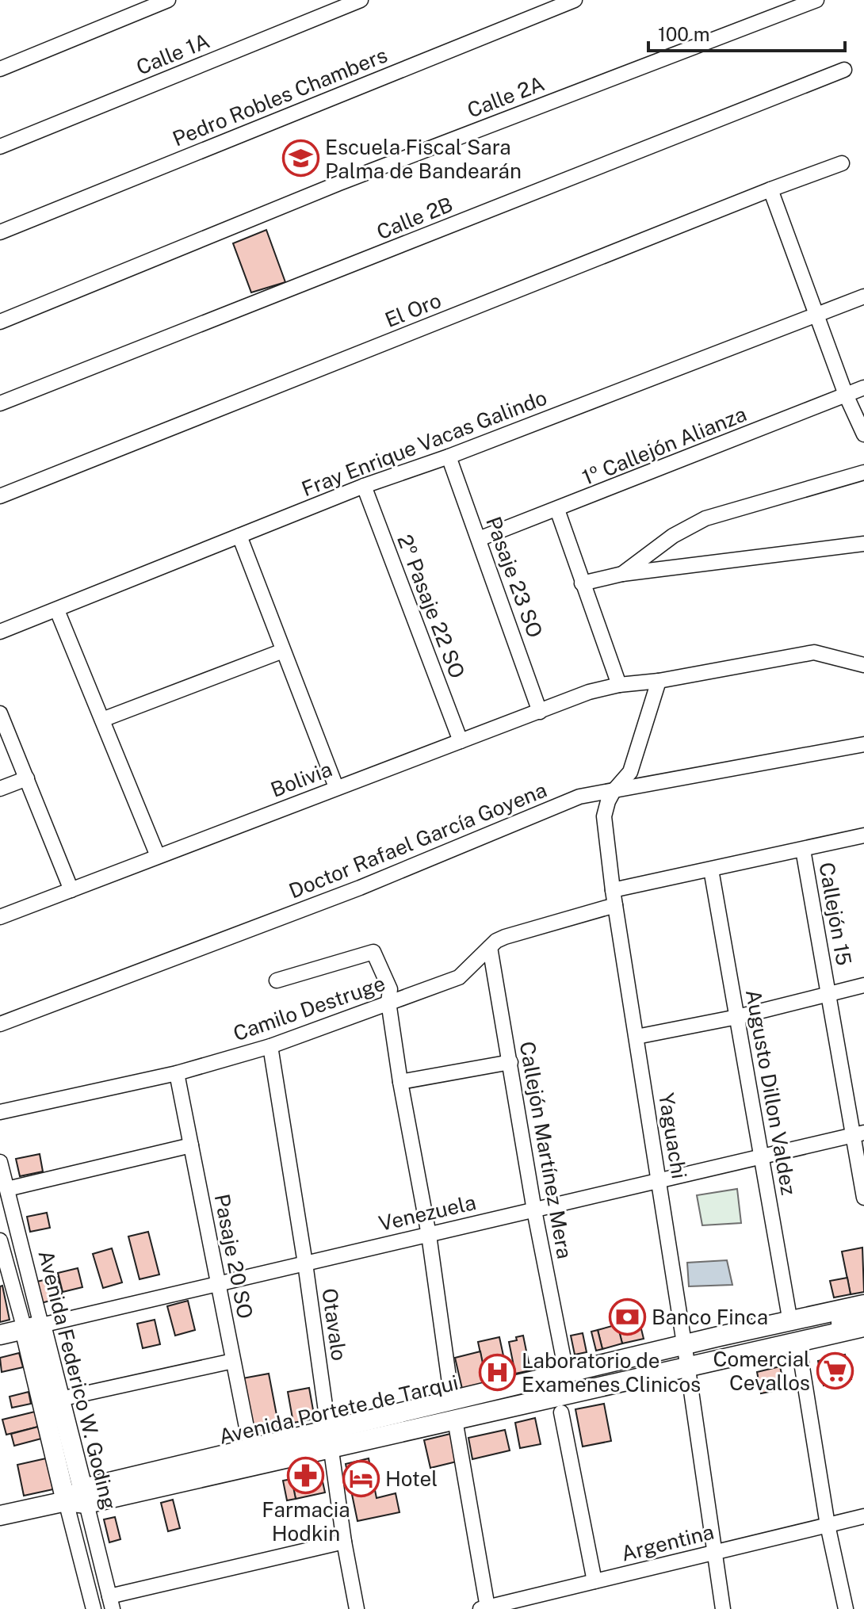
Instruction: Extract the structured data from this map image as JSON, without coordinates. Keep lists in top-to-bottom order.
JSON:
{
  "streets": {
    "main road": ["Venezuela", "Avenida Federico W. Goding", "Avenida Portete de Tarqui"],
    "street": [
      "Calle 1A",
      "Pedro Robles Chambers",
      "Calle 2A",
      "Calle 2B",
      "El Oro",
      "Fray Enrique Vacas Galindo",
      "1º Callejón Alianza",
      "Pasaje 23 SO",
      "2º Pasaje 22 SO",
      "Bolivia",
      "Doctor Rafael García Goyena",
      "Callejón 15",
      "Camilo Destruge",
      "Augusto Dillon Valdez",
      "Yaguachi",
      "Callejón Martínez Mera",
      "Pasaje 20 SO",
      "Otavalo",
      "Argentina"
    ]
  },
  "crossings": [
    ["Fray Enrique Vacas Galindo", "Pasaje 23 SO"],
    ["Fray Enrique Vacas Galindo", "2º Pasaje 22 SO"],
    ["1º Callejón Alianza", "Pasaje 23 SO"],
    ["Pasaje 23 SO", "Bolivia"],
    ["2º Pasaje 22 SO", "Bolivia"],
    ["Bolivia", "Yaguachi"],
    ["Doctor Rafael García Goyena", "Yaguachi"],
    ["Callejón 15", "Venezuela"],
    ["Camilo Destruge", "Yaguachi"],
    ["Camilo Destruge", "Callejón Martínez Mera"],
    ["Camilo Destruge", "Pasaje 20 SO"],
    ["Camilo Destruge", "Otavalo"],
    ["Augusto Dillon Valdez", "Venezuela"],
    ["Augusto Dillon Valdez", "Avenida Portete de Tarqui"],
    ["Yaguachi", "Venezuela"],
    ["Yaguachi", "Avenida Portete de Tarqui"],
    ["Yaguachi", "Argentina"],
    ["Callejón Martínez Mera", "Venezuela"],
    ["Venezuela", "Pasaje 20 SO"],
    ["Venezuela", "Otavalo"],
    ["Venezuela", "Avenida Federico W. Goding"],
    ["Pasaje 20 SO", "Avenida Portete de Tarqui"],
    ["Otavalo", "Avenida Portete de Tarqui"],
    ["Avenida Federico W. Goding", "Avenida Portete de Tarqui"]
  ],
  "places": {
    "school or university": ["Escuela Fiscal Sara Palma de Bandearán"],
    "bank": ["Banco Finca"],
    "supermarket": ["Comercial Cevallos"],
    "hospital": ["Laboratorio de Examenes Clinicos"],
    "pharmacy": ["Farmacia Hodkin"],
    "hotel": ["Hotel"]
  },
  "scale_bar": "100 m"
}
